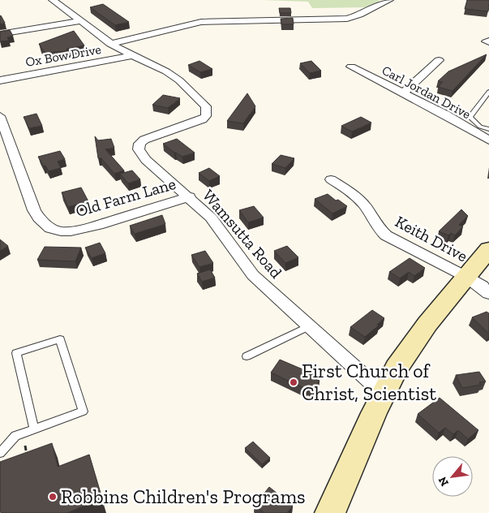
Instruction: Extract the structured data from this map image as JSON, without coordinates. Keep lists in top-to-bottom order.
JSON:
{
  "streets": {
    "street": [
      "Ox Bow Drive",
      "Carl Jordan Drive",
      "Old Farm Lane",
      "Wamsutta Road",
      "Keith Drive"
    ]
  },
  "crossings": [
    ["Ox Bow Drive", "Wamsutta Road"],
    ["Old Farm Lane", "Wamsutta Road"]
  ],
  "places": ["First Church of Christ, Scientist", "Robbins Children's Programs"],
  "north": "bottom left"
}
